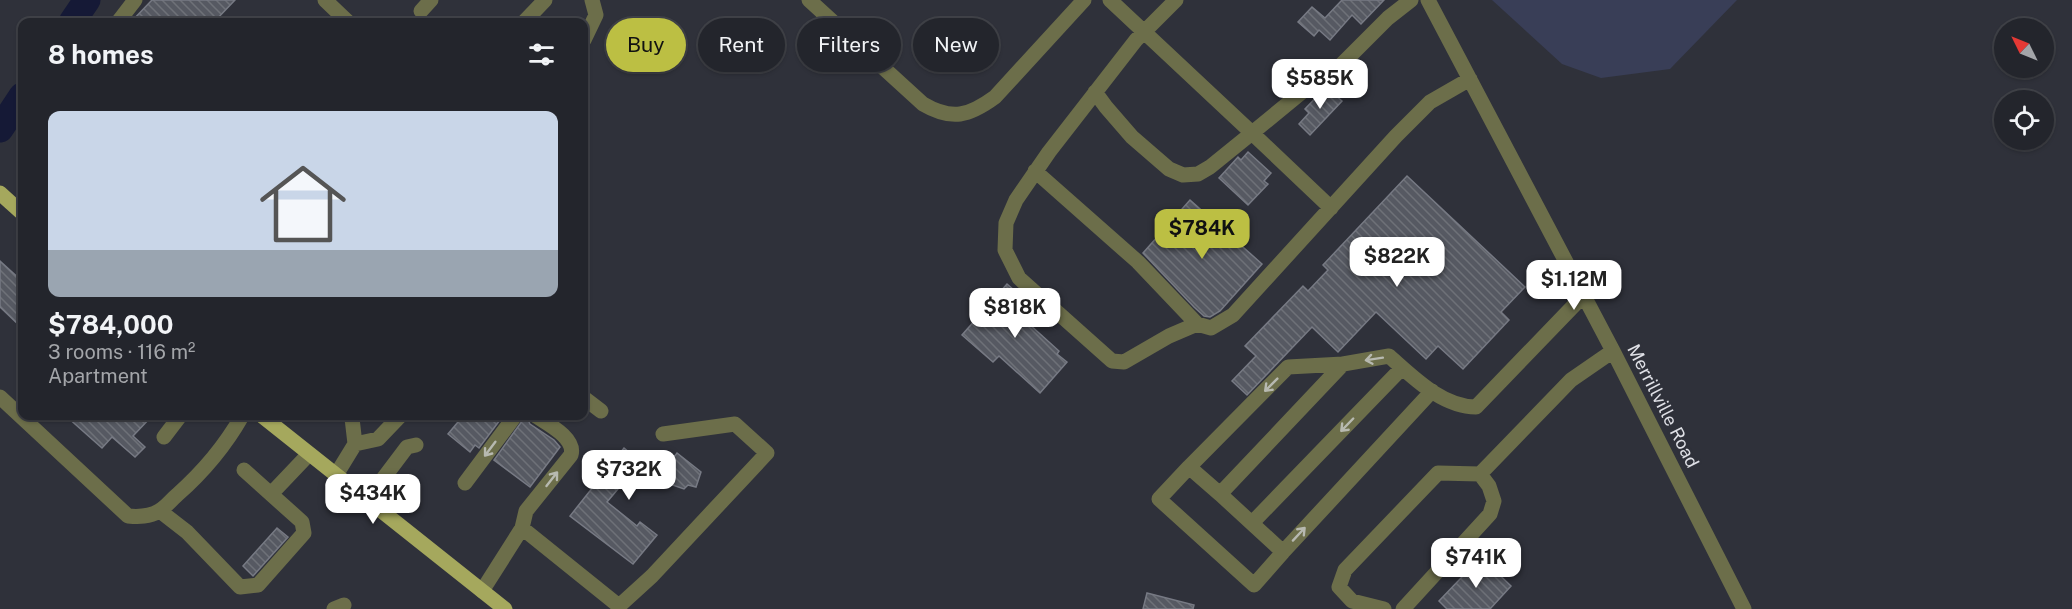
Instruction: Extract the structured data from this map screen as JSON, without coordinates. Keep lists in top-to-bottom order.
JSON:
{
  "streets": {
    "street": ["Merrillville Road"]
  },
  "north": "top left",
  "page": {
    "chip": [
      "Buy",
      "Rent",
      "Filters",
      "New"
    ],
    "heading": "8 homes",
    "price": [
      "$585K",
      "$784K",
      "$822K",
      "$1.12M",
      "$818K",
      "$732K",
      "$434K",
      "$741K"
    ],
    "list": [
      {
        "name": "$784,000",
        "note": "3 rooms · 116 m² · Apartment"
      }
    ]
  }
}
